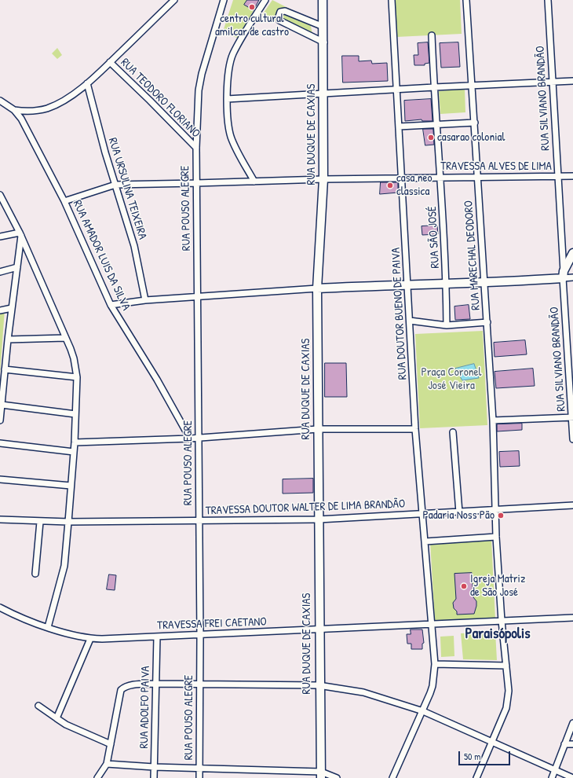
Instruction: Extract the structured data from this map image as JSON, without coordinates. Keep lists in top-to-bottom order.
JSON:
{
  "streets": {
    "street": [
      "RUA TEODORO FLORIANO",
      "RUA SILVIANO BRANDÃO",
      "RUA DUQUE DE CAXIAS",
      "TRAVESSA ALVES DE LIMA",
      "RUA URSULINA TEIXEIRA",
      "RUA POUSO ALEGRE",
      "RUA SÃO JOSÉ",
      "RUA AMADOR LUIS DA SILVA",
      "RUA MARECHAL DEODORO",
      "RUA DOUTOR BUENO DE PAIVA",
      "TRAVESSA DOUTOR WALTER DE LIMA BRANDÃO",
      "TRAVESSA FREI CAETANO",
      "RUA ADOLFO PAIVA"
    ]
  },
  "crossings": [
    ["RUA TEODORO FLORIANO", "RUA POUSO ALEGRE"],
    ["RUA SILVIANO BRANDÃO", "TRAVESSA ALVES DE LIMA"],
    ["RUA DUQUE DE CAXIAS", "TRAVESSA ALVES DE LIMA"],
    ["RUA DUQUE DE CAXIAS", "TRAVESSA DOUTOR WALTER DE LIMA BRANDÃO"],
    ["RUA DUQUE DE CAXIAS", "TRAVESSA FREI CAETANO"],
    ["TRAVESSA ALVES DE LIMA", "RUA URSULINA TEIXEIRA"],
    ["TRAVESSA ALVES DE LIMA", "RUA POUSO ALEGRE"],
    ["TRAVESSA ALVES DE LIMA", "RUA SÃO JOSÉ"],
    ["TRAVESSA ALVES DE LIMA", "RUA AMADOR LUIS DA SILVA"],
    ["TRAVESSA ALVES DE LIMA", "RUA MARECHAL DEODORO"],
    ["TRAVESSA ALVES DE LIMA", "RUA DOUTOR BUENO DE PAIVA"],
    ["RUA POUSO ALEGRE", "TRAVESSA DOUTOR WALTER DE LIMA BRANDÃO"],
    ["RUA POUSO ALEGRE", "TRAVESSA FREI CAETANO"],
    ["RUA MARECHAL DEODORO", "TRAVESSA DOUTOR WALTER DE LIMA BRANDÃO"],
    ["RUA MARECHAL DEODORO", "TRAVESSA FREI CAETANO"],
    ["RUA DOUTOR BUENO DE PAIVA", "TRAVESSA DOUTOR WALTER DE LIMA BRANDÃO"],
    ["RUA DOUTOR BUENO DE PAIVA", "TRAVESSA FREI CAETANO"],
    ["TRAVESSA FREI CAETANO", "RUA ADOLFO PAIVA"]
  ],
  "districts": ["Paraisópolis"],
  "parks": ["Praça Coronel José Vieira"],
  "places": [
    "centro cultural amilcar de castro",
    "casarao colonial",
    "casa neo classica",
    "Padaria Noss Pão",
    "Igreja Matriz de São José"
  ],
  "scale_bar": "50 m"
}
